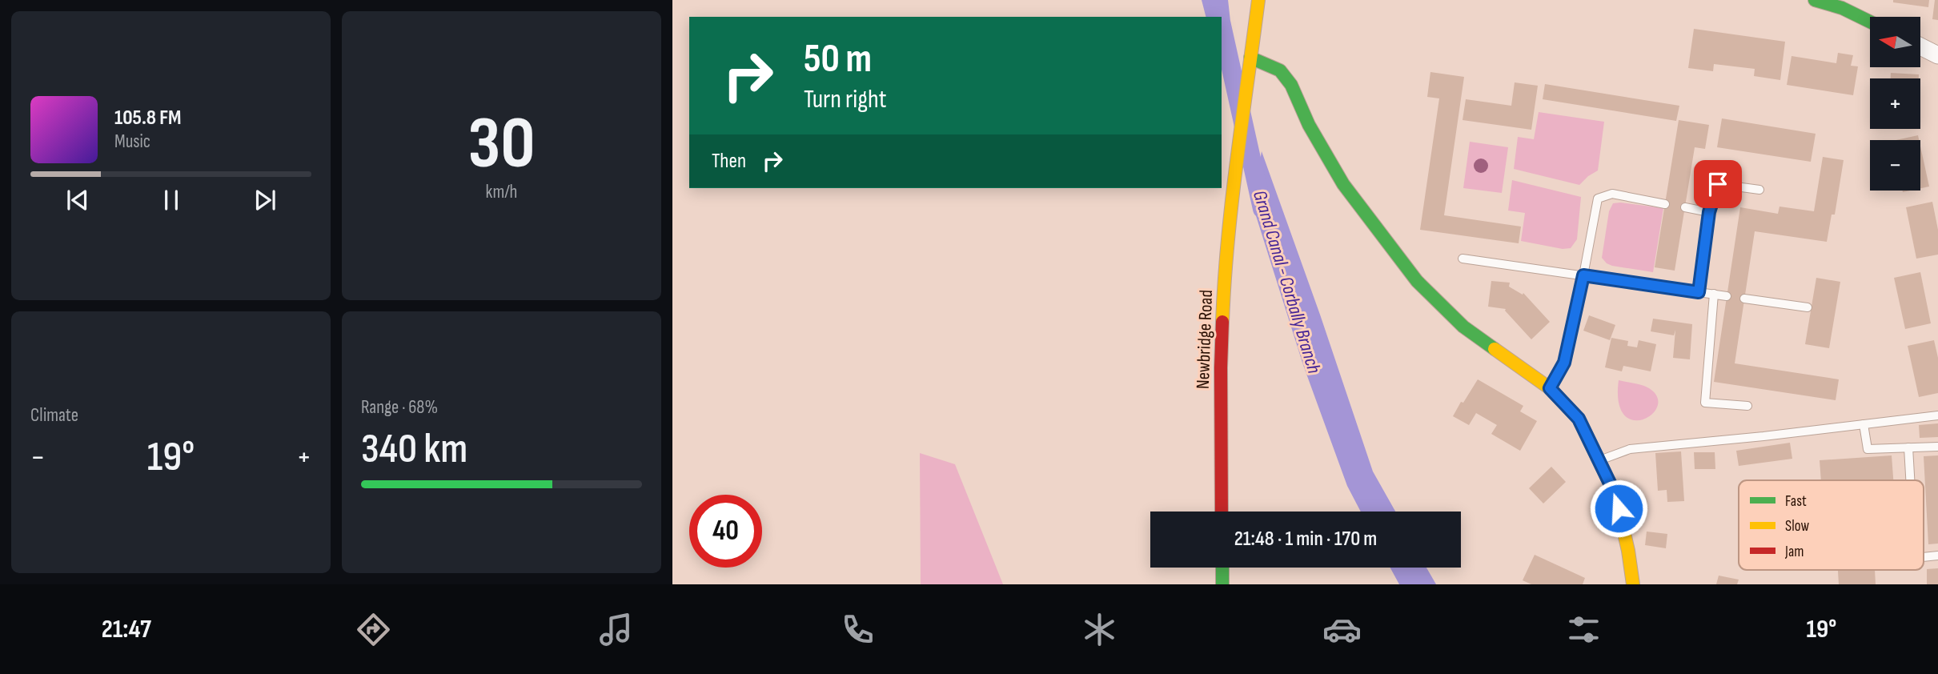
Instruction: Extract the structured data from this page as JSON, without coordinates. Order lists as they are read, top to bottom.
{
  "streets": {
    "street": ["Newbridge Road"]
  },
  "water": ["Grand Canal - Corbally Branch"],
  "legend": ["Fast", "Slow", "Jam"],
  "north": "left",
  "page": {
    "tile": [
      ["30", "km/h"],
      "Climate",
      ["Range · 68%", "340 km"]
    ],
    "map_buttons": ["+", "−"],
    "turn": ["50 m", "Turn right"],
    "song": ["105.8 FM", "Music"],
    "then": "Then",
    "heat": ["−", "19°", "+"],
    "limit": "40",
    "trip": "21:48 · 1 min · 170 m",
    "tabs": ["21:47", "19°"]
  }
}
